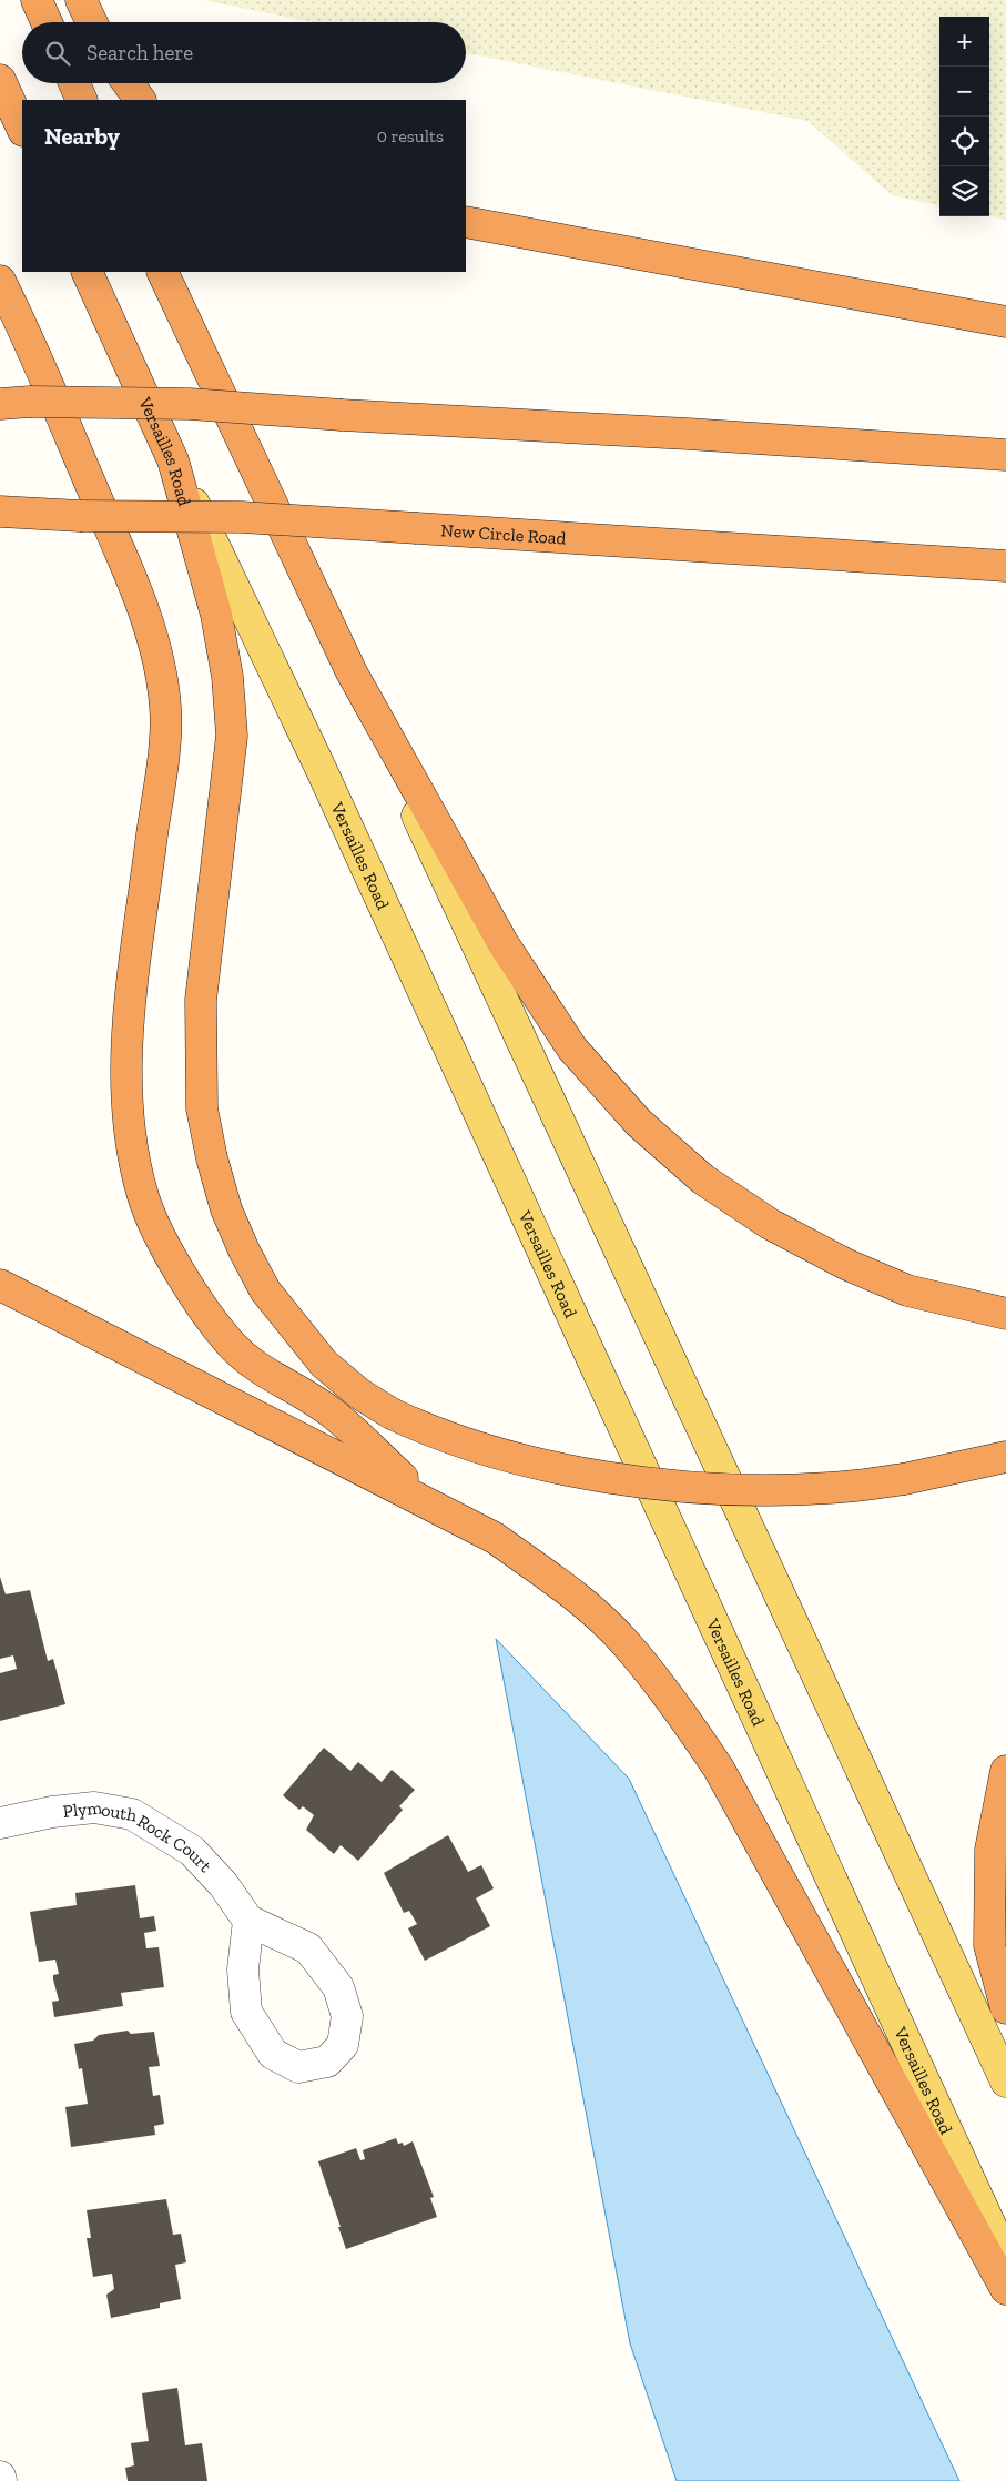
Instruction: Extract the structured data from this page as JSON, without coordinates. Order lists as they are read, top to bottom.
{
  "streets": {
    "highway": ["Versailles Road", "New Circle Road"],
    "street": ["Plymouth Rock Court"]
  },
  "page": {
    "map_buttons": ["+", "−"],
    "search": "Search here",
    "heading": ["Nearby", "0 results"]
  }
}
